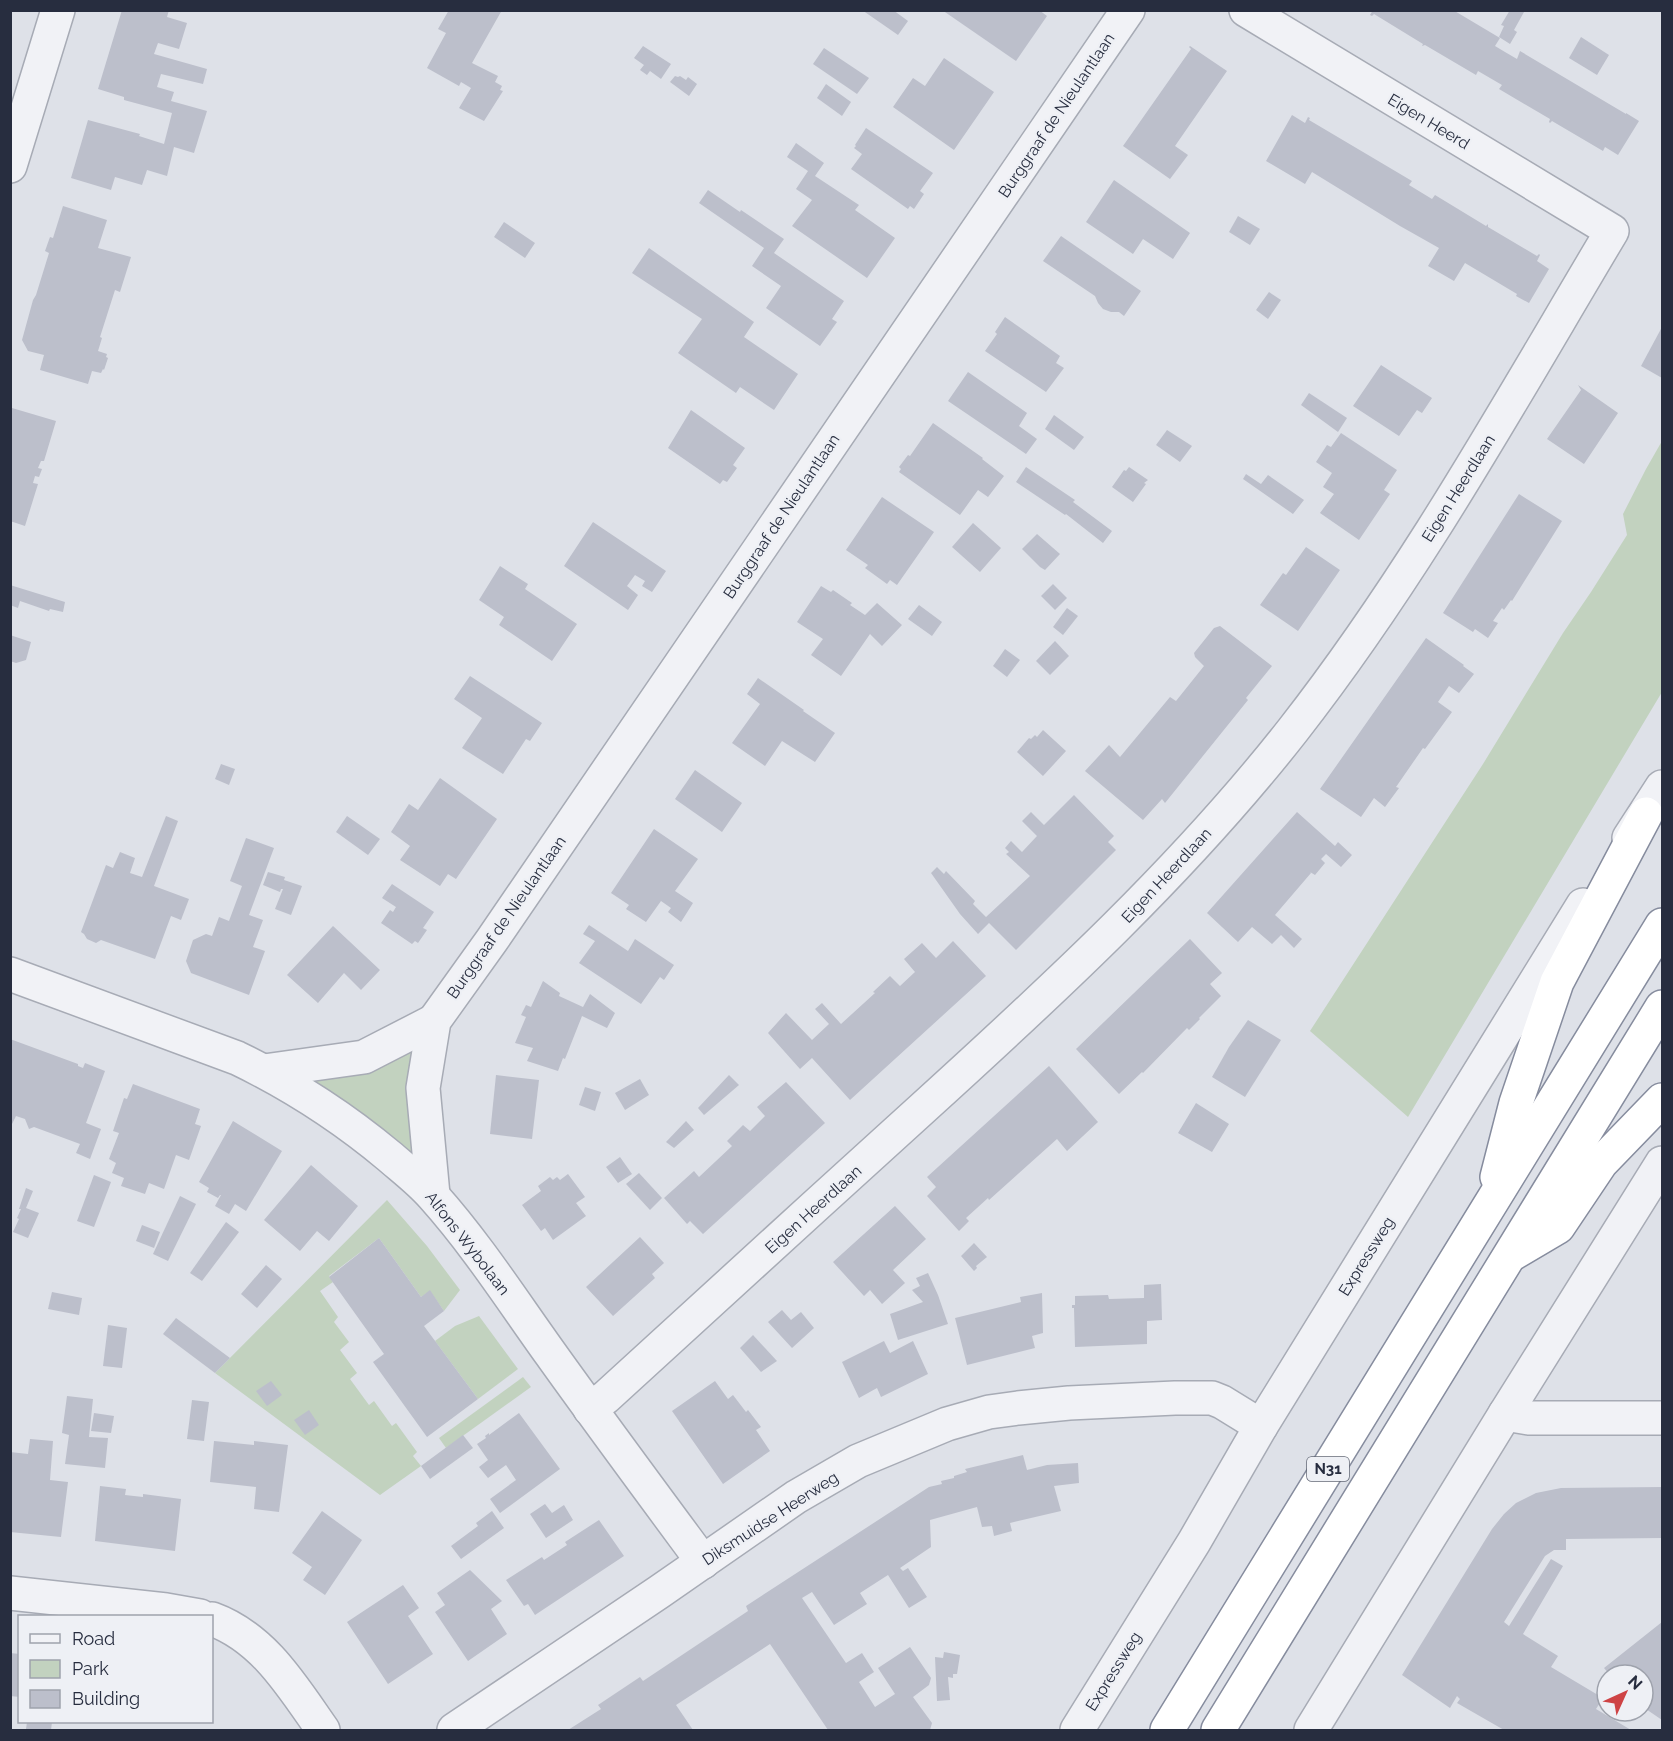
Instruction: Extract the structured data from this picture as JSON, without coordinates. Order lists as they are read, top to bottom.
{
  "streets": {
    "highway": ["N31"],
    "street": [
      "Burggraaf de Nieulantlaan",
      "Eigen Heerd",
      "Eigen Heerdlaan",
      "Alfons Wybolaan",
      "Expressweg",
      "Diksmuidse Heerweg"
    ]
  },
  "crossings": [
    ["Burggraaf de Nieulantlaan", "Alfons Wybolaan"],
    ["Eigen Heerd", "Eigen Heerdlaan"],
    ["Eigen Heerdlaan", "Alfons Wybolaan"],
    ["Alfons Wybolaan", "Diksmuidse Heerweg"],
    ["Expressweg", "Diksmuidse Heerweg"]
  ],
  "legend": ["Road", "Park", "Building"],
  "north": "top right"
}
